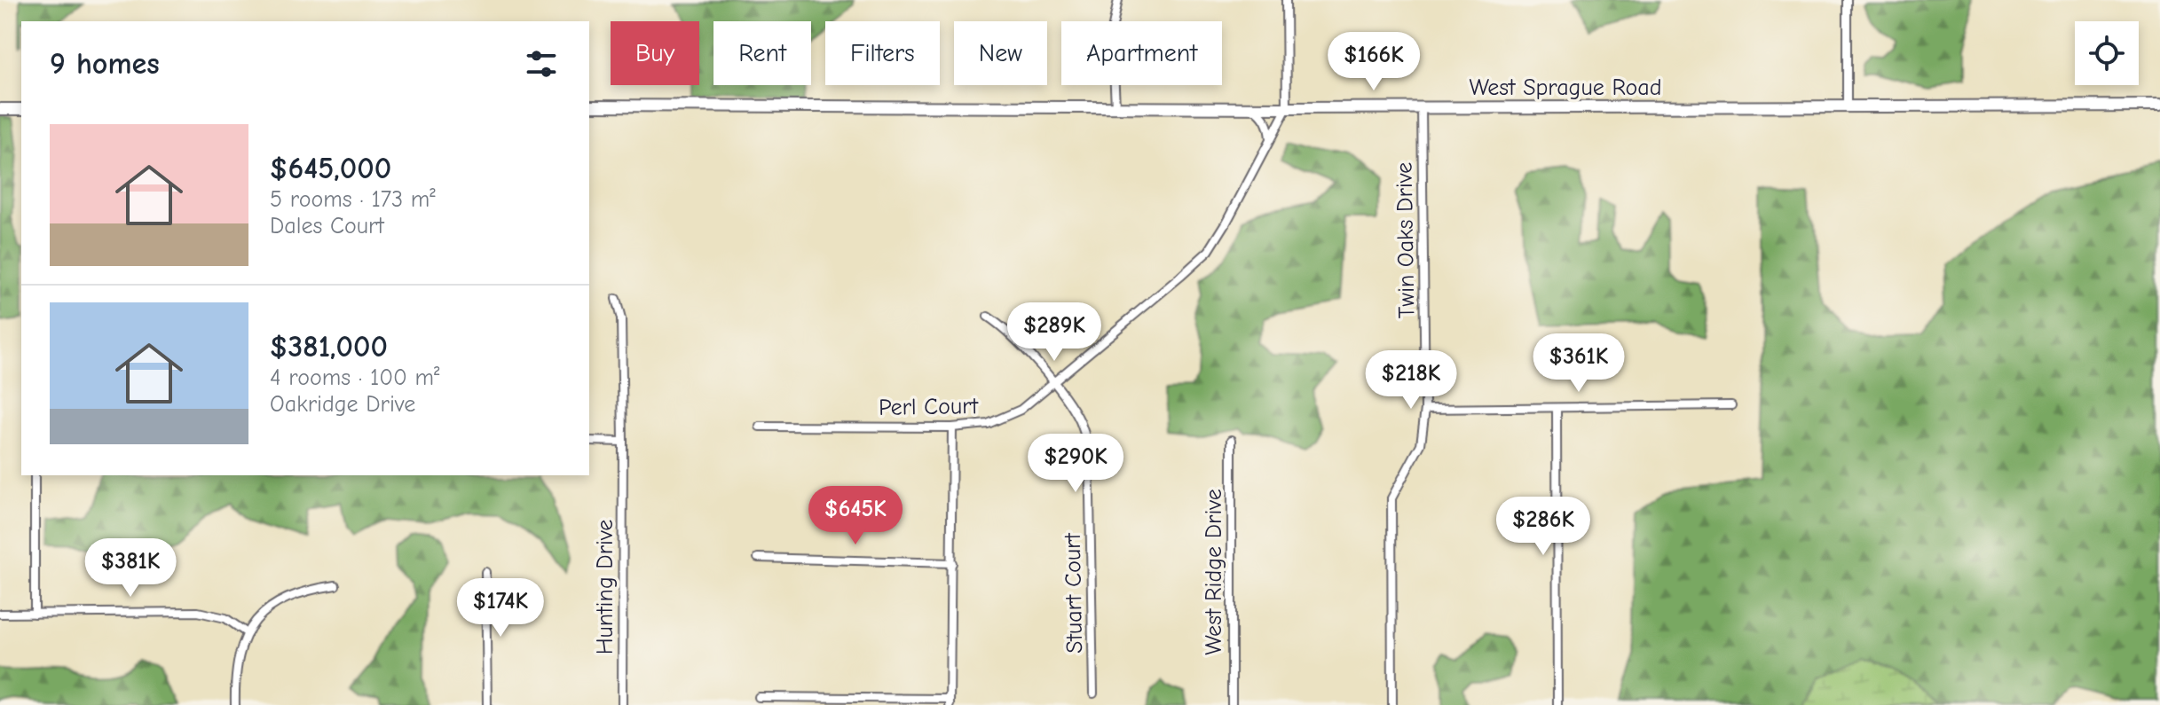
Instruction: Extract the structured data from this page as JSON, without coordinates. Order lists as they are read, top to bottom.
{
  "streets": {
    "street": [
      "West Sprague Road",
      "Twin Oaks Drive",
      "Perl Court",
      "West Ridge Drive",
      "Hunting Drive",
      "Stuart Court"
    ]
  },
  "crossings": [
    ["West Sprague Road", "Twin Oaks Drive"],
    ["West Sprague Road", "Perl Court"],
    ["Perl Court", "Stuart Court"]
  ],
  "page": {
    "chip": [
      "Buy",
      "Rent",
      "Filters",
      "New",
      "Apartment"
    ],
    "heading": "9 homes",
    "price": [
      "$166K",
      "$289K",
      "$361K",
      "$218K",
      "$290K",
      "$645K",
      "$286K",
      "$381K",
      "$174K"
    ],
    "list": [
      {
        "name": "$645,000",
        "note": "5 rooms · 173 m² · Dales Court"
      },
      {
        "name": "$381,000",
        "note": "4 rooms · 100 m² · Oakridge Drive"
      }
    ]
  }
}
